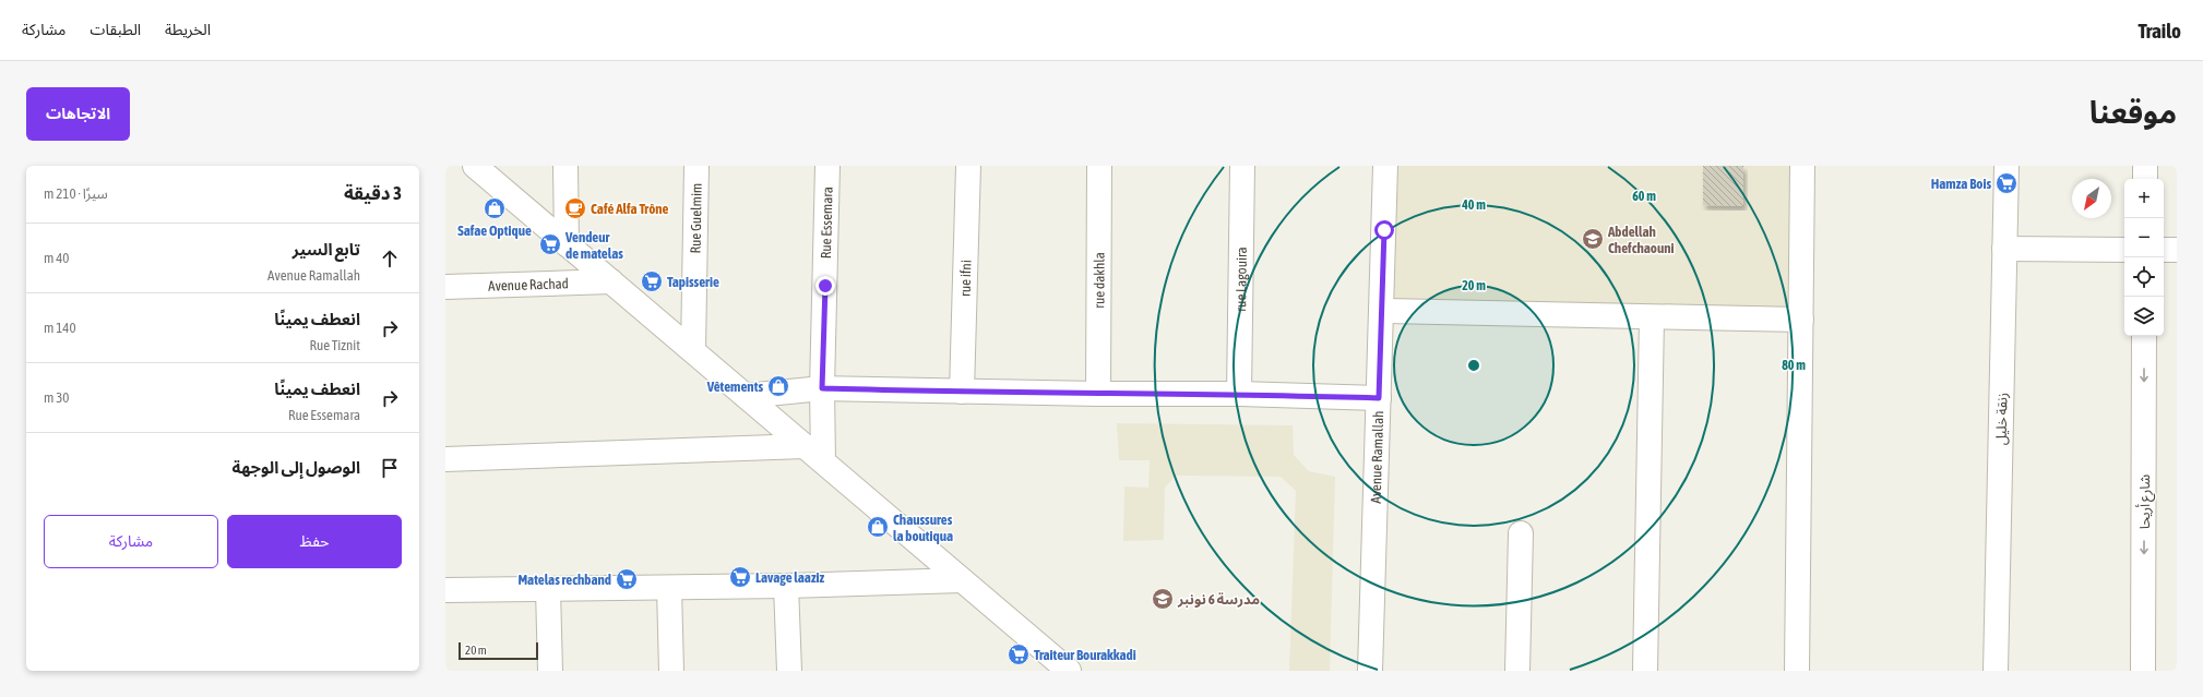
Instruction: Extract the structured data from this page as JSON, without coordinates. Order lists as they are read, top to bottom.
{
  "streets": {
    "street": [
      "Rue Guelmim",
      "Rue Essemara",
      "rue ifni",
      "rue dakhla",
      "rue Lagouira",
      "Avenue Rachad",
      "زنقة خليل",
      "Avenue Ramallah",
      "شارع أريحا"
    ]
  },
  "one_way": ["شارع أريحا"],
  "places": {
    "supermarket": [
      "Hamza Bois",
      "Vendeur de matelas",
      "Tapisserie",
      "Lavage laaziz",
      "Matelas rechband",
      "Traiteur Bourakkadi"
    ],
    "shop": ["Safae Optique", "Vêtements", "Chaussures la boutiqua"],
    "cafe": ["Café Alfa Trône"],
    "school or university": ["Abdellah Chefchaouni", "مدرسة 6 نونبر"]
  },
  "scale_bar": "20 m",
  "north": "bottom left",
  "page": {
    "header": "Trailo",
    "nav": ["الخريطة", "الطبقات", "مشاركة"],
    "title": "موقعنا",
    "buttons": [
      "الاتجاهات",
      ["حفظ", "مشاركة"]
    ],
    "heading": ["3 دقيقة", "سيرًا · 210 m"],
    "map_buttons": ["+", "−"],
    "list": [
      ["تابع السير", "Avenue Ramallah", "40 m"],
      ["انعطف يمينًا", "Rue Tiznit", "140 m"],
      ["انعطف يمينًا", "Rue Essemara", "30 m"],
      "الوصول إلى الوجهة"
    ],
    "scale": "20 m"
  },
  "rings": [
    "60 m",
    "40 m",
    "20 m",
    "80 m"
  ]
}
